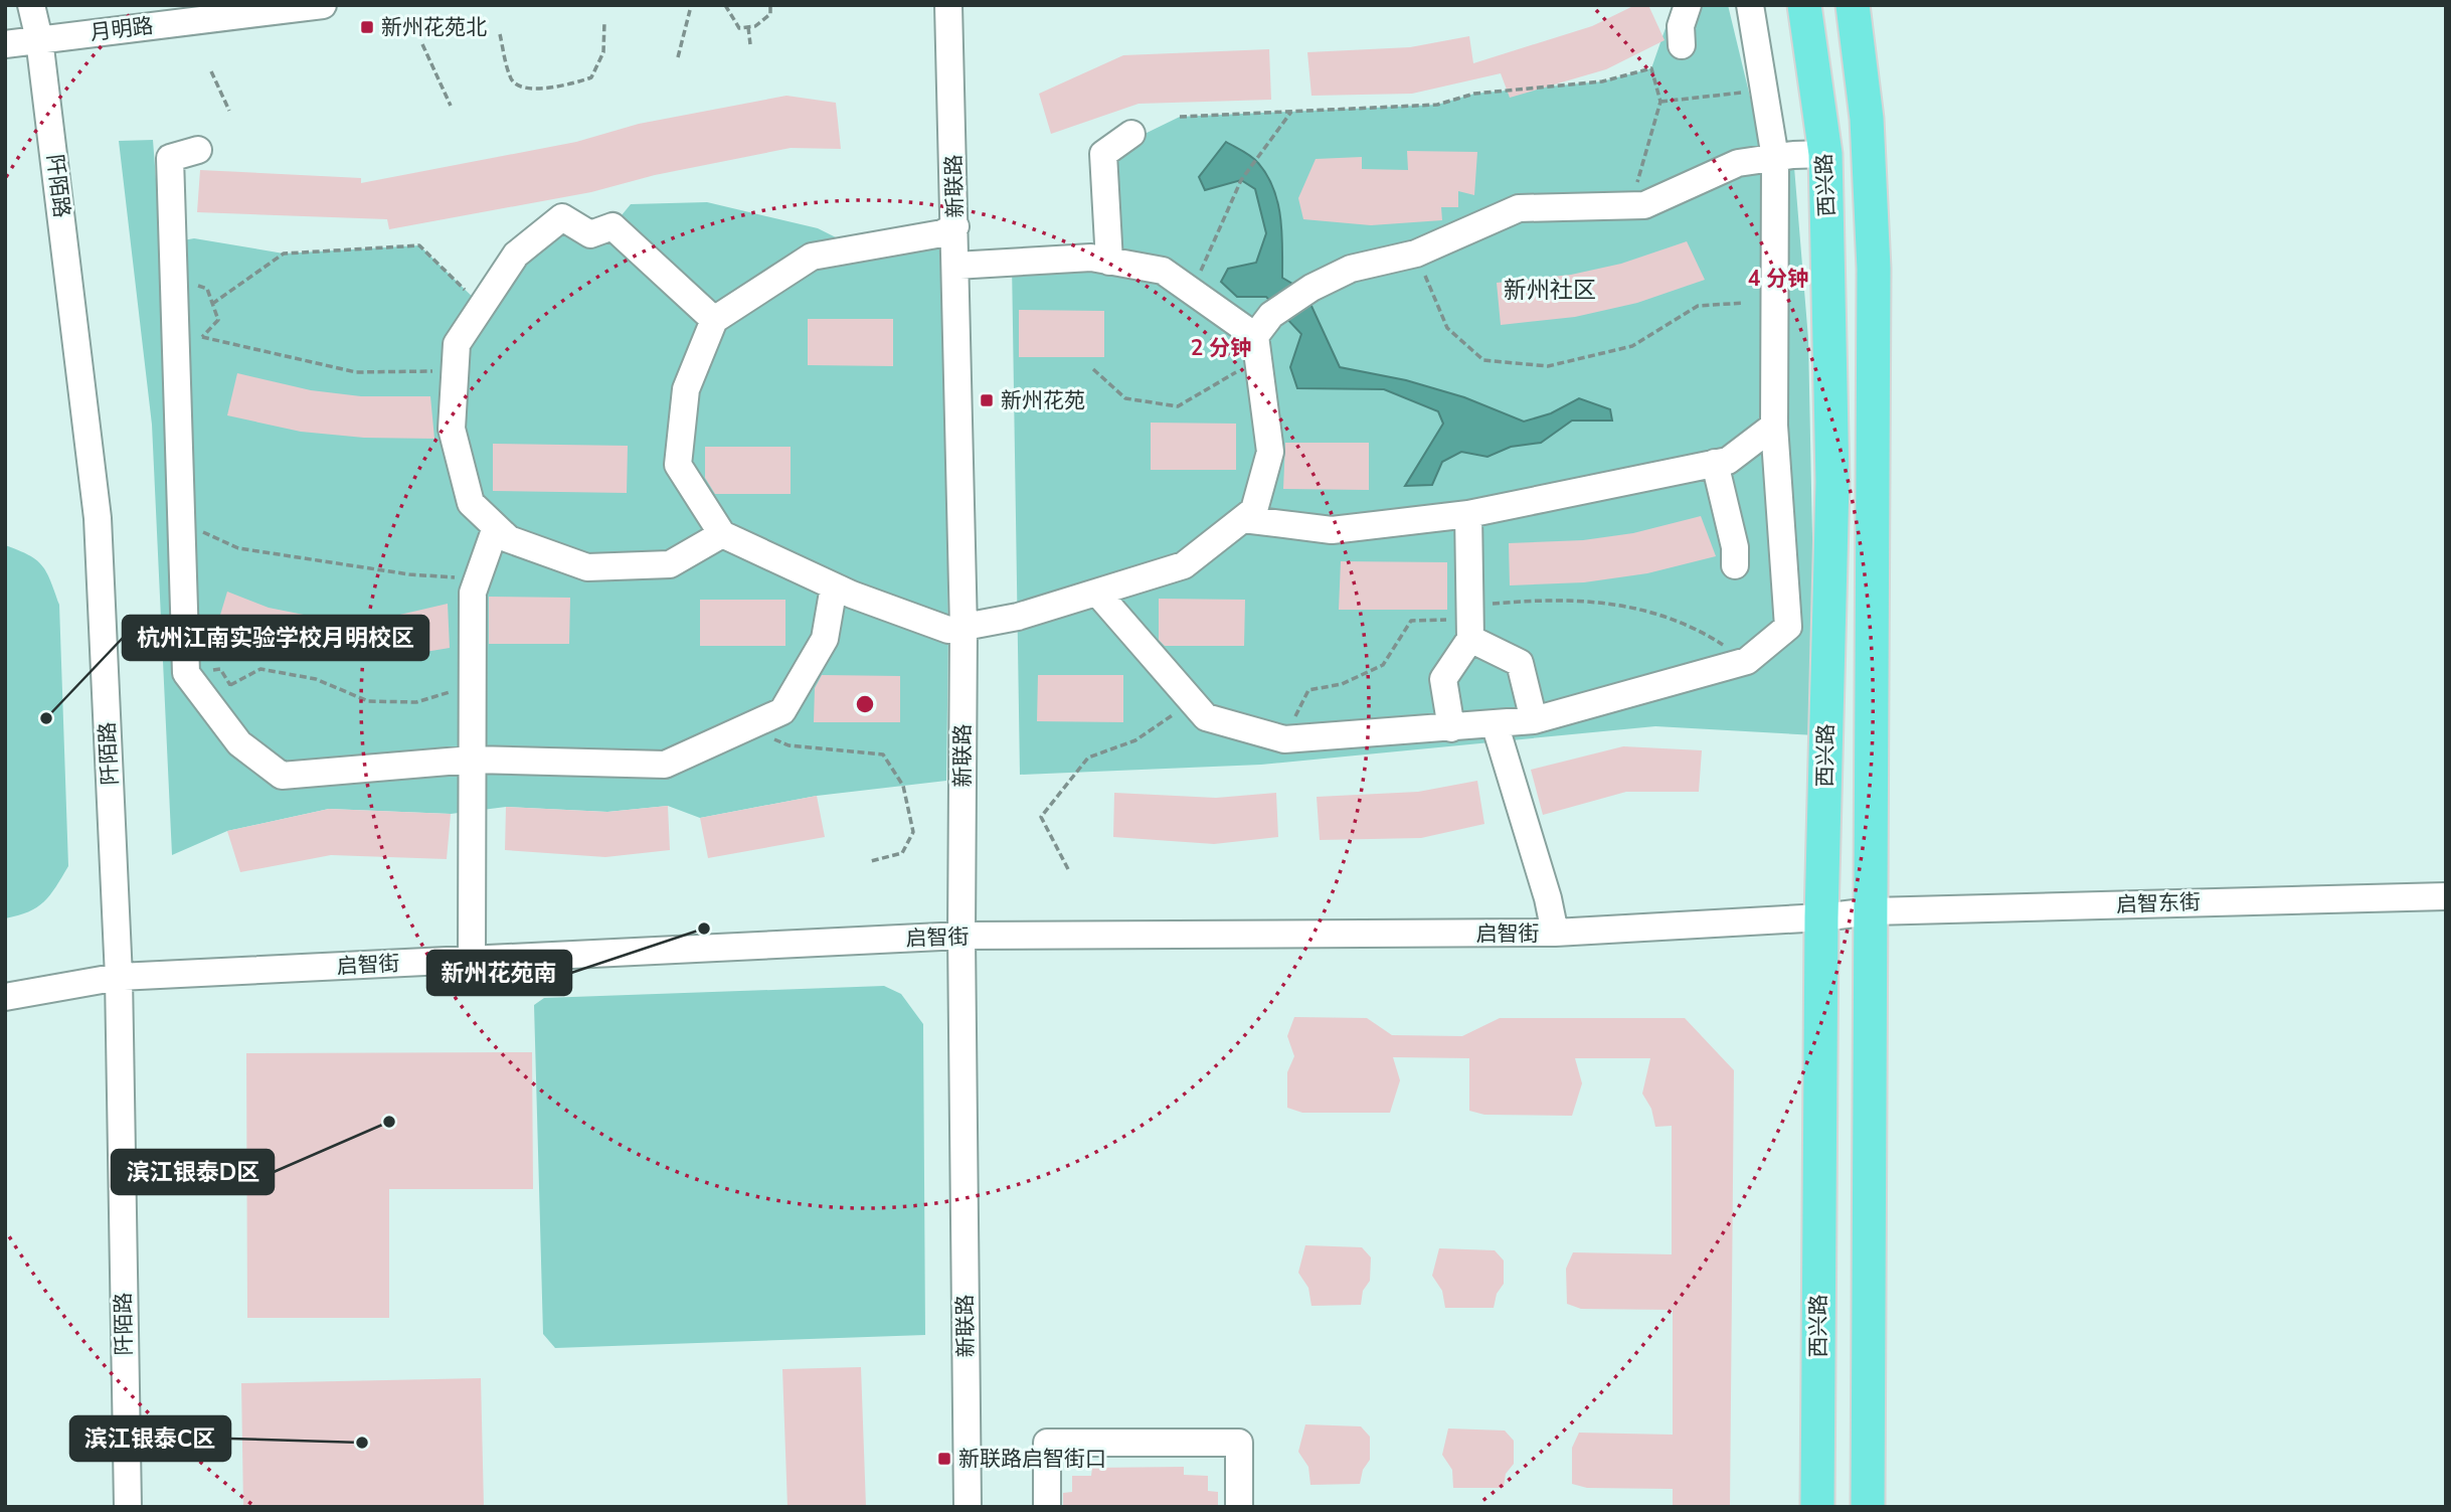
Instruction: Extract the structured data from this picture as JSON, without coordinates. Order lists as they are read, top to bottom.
{
  "streets": {
    "main road": ["西兴路"],
    "street": [
      "月明路",
      "阡陌路",
      "新联路",
      "启智东街",
      "启智街"
    ]
  },
  "crossings": [
    ["月明路", "阡陌路"],
    ["西兴路", "启智东街"],
    ["西兴路", "启智街"],
    ["阡陌路", "启智街"],
    ["新联路", "启智街"],
    ["启智东街", "启智街"]
  ],
  "districts": ["新州社区"],
  "places": {
    "transit": ["新州花苑北", "新州花苑", "新联路启智街口"],
    "other": [
      "杭州江南实验学校月明校区",
      "新州花苑南",
      "滨江银泰D区",
      "滨江银泰C区"
    ]
  },
  "rings": ["4 分钟", "2 分钟"]
}
